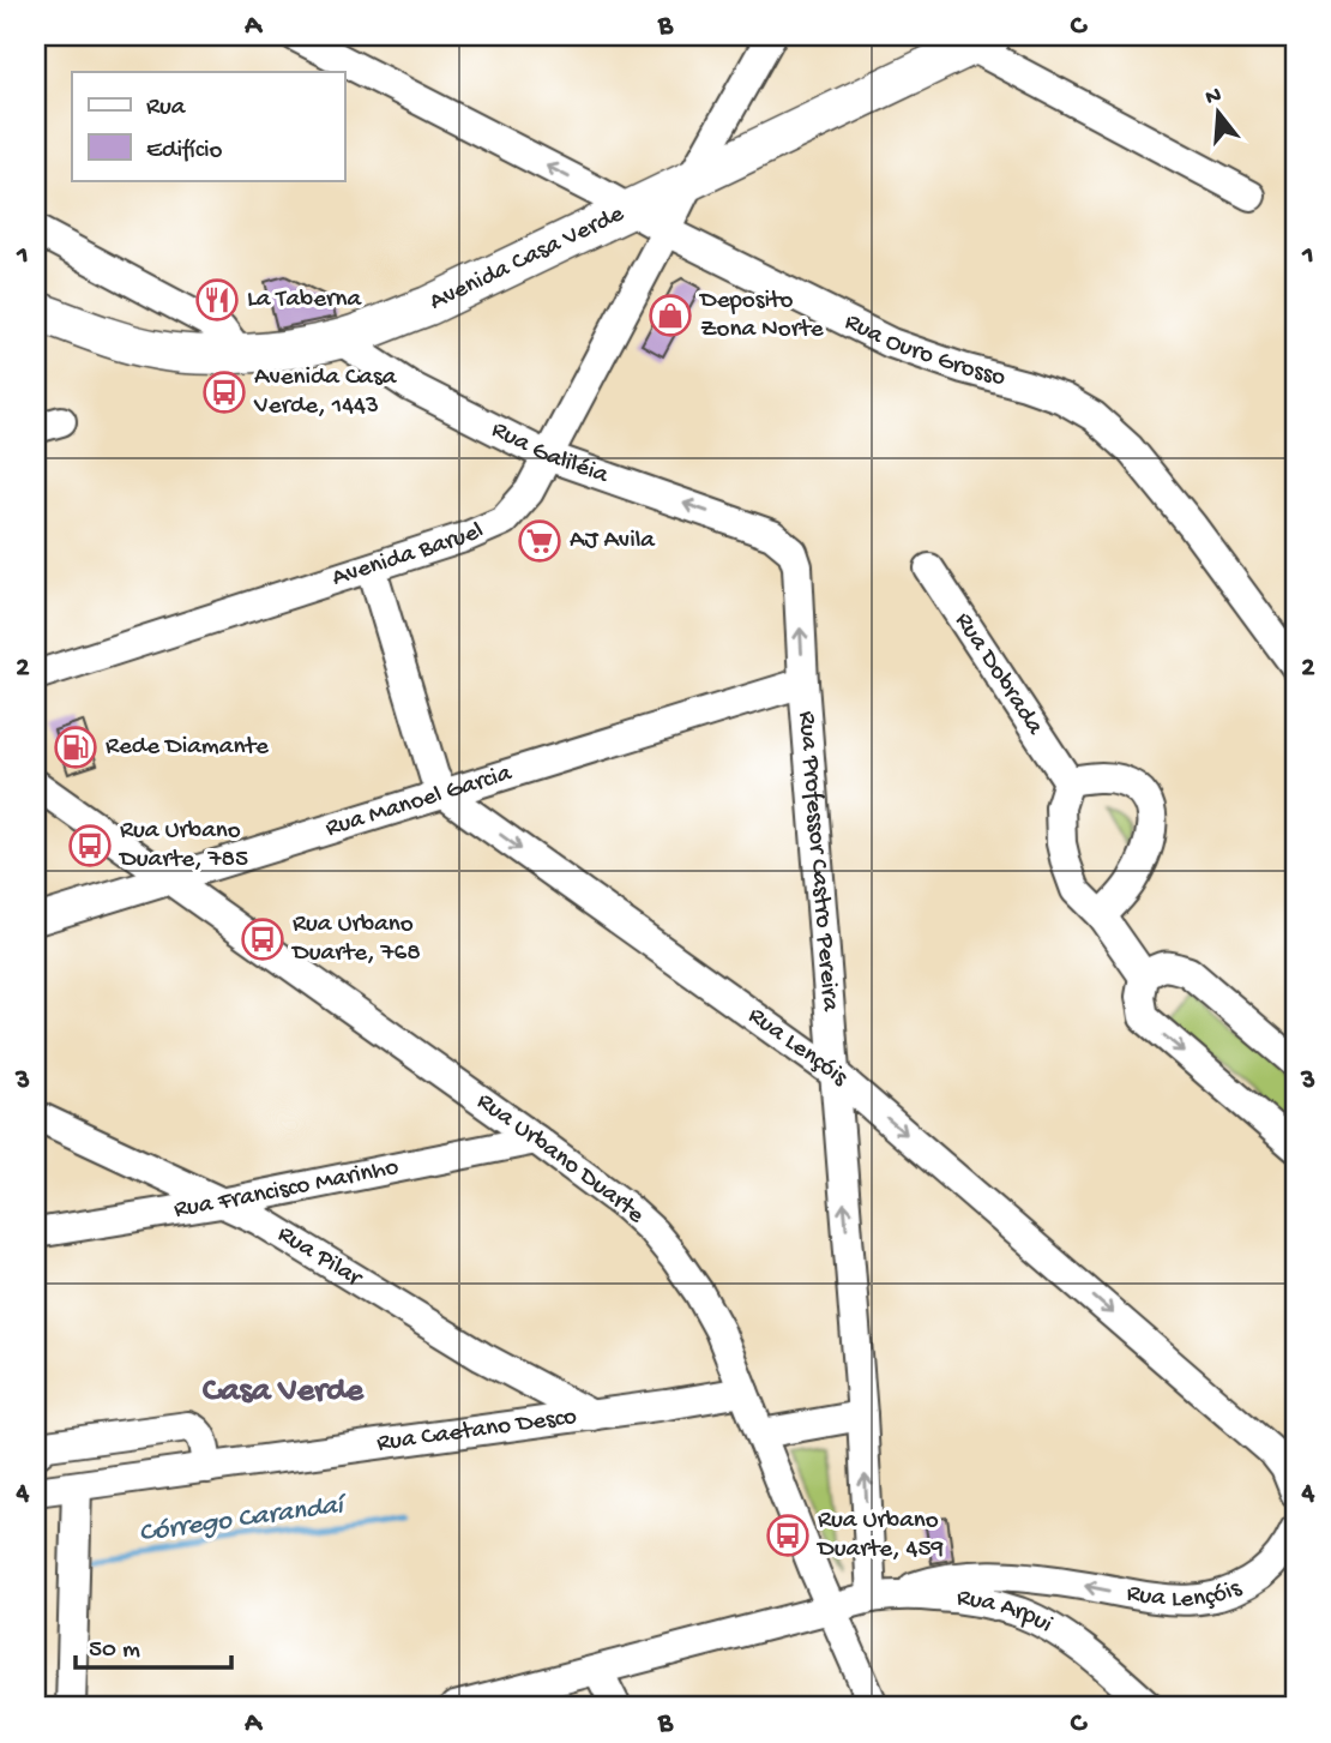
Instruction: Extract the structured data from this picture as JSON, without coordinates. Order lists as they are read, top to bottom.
{
  "streets": {
    "main road": ["Avenida Casa Verde"],
    "street": [
      "Rua Ouro Grosso",
      "Rua Galiléia",
      "Avenida Baruel",
      "Rua Dobrada",
      "Rua Manoel Garcia",
      "Rua Professor Castro Pereira",
      "Rua Lençóis",
      "Rua Urbano Duarte",
      "Rua Francisco Marinho",
      "Rua Pilar",
      "Rua Caetano Desco",
      "Rua Arpui"
    ]
  },
  "crossings": [
    ["Avenida Casa Verde", "Rua Ouro Grosso"],
    ["Avenida Casa Verde", "Rua Galiléia"],
    ["Avenida Casa Verde", "Avenida Baruel"],
    ["Rua Ouro Grosso", "Avenida Baruel"],
    ["Rua Galiléia", "Avenida Baruel"],
    ["Rua Galiléia", "Rua Professor Castro Pereira"],
    ["Rua Manoel Garcia", "Rua Professor Castro Pereira"],
    ["Rua Manoel Garcia", "Rua Lençóis"],
    ["Rua Manoel Garcia", "Rua Urbano Duarte"],
    ["Rua Professor Castro Pereira", "Rua Lençóis"],
    ["Rua Professor Castro Pereira", "Rua Arpui"],
    ["Rua Lençóis", "Rua Arpui"],
    ["Rua Urbano Duarte", "Rua Francisco Marinho"],
    ["Rua Urbano Duarte", "Rua Caetano Desco"],
    ["Rua Urbano Duarte", "Rua Arpui"],
    ["Rua Francisco Marinho", "Rua Pilar"],
    ["Rua Pilar", "Rua Caetano Desco"]
  ],
  "one_way": ["Rua Galiléia", "Rua Professor Castro Pereira"],
  "districts": ["Casa Verde"],
  "water": ["Córrego Carandaí"],
  "places": {
    "restaurant": ["La Taberna"],
    "shop": ["Deposito Zona Norte"],
    "bus stop": [
      "Avenida Casa Verde, 1443",
      "Rua Urbano Duarte, 785",
      "Rua Urbano Duarte, 768",
      "Rua Urbano Duarte, 459"
    ],
    "supermarket": ["AJ Avila"],
    "fuel station": ["Rede Diamante"]
  },
  "legend": ["Rua", "Edifício"],
  "scale_bar": "50 m",
  "north": "top",
  "grid": {
    "columns": ["A", "B", "C"],
    "rows": [
      "1",
      "2",
      "3",
      "4"
    ]
  }
}
